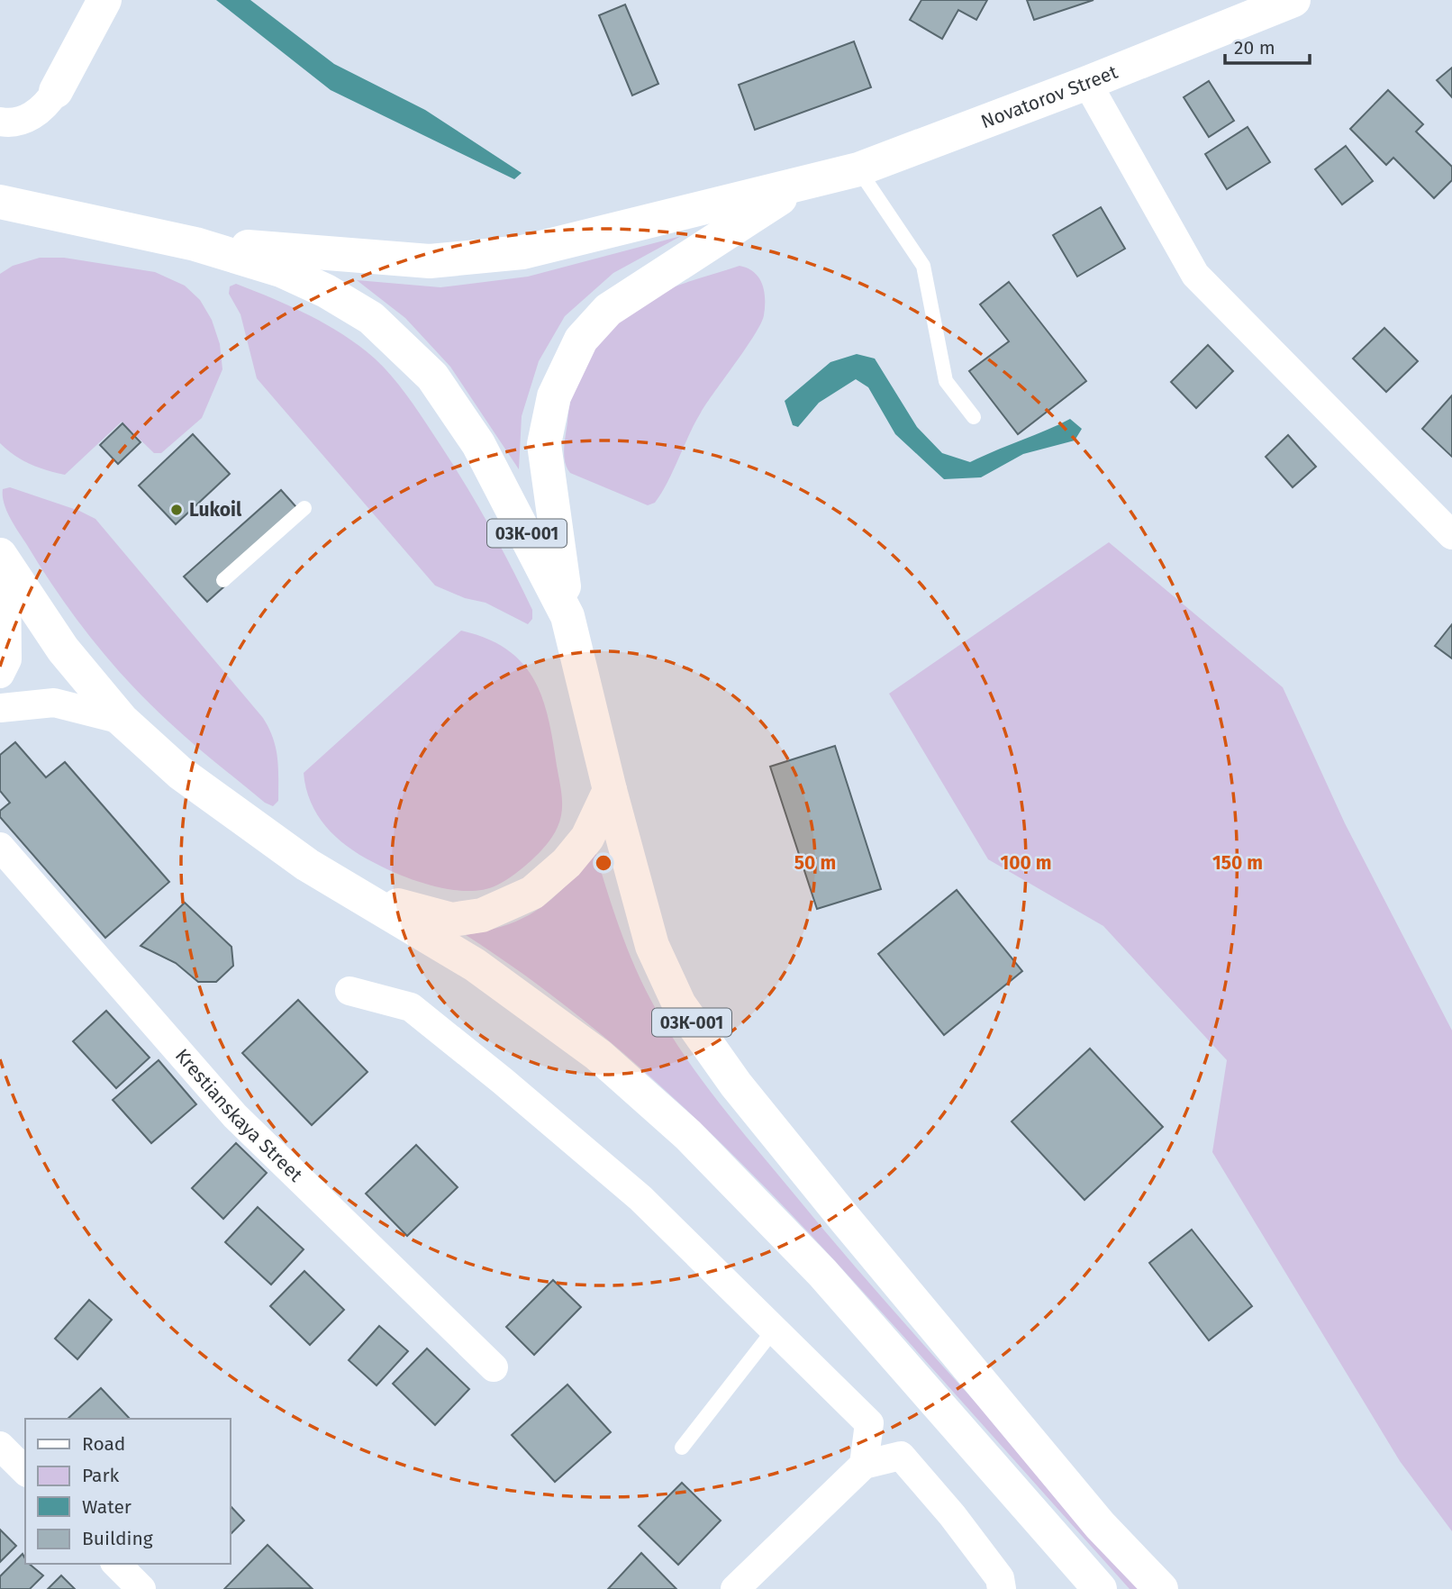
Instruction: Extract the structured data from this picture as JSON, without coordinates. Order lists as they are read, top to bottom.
{
  "streets": {
    "main road": ["Novatorov Street", "03К-001"],
    "street": ["Krestianskaya Street"]
  },
  "crossings": [
    ["Novatorov Street", "03К-001"]
  ],
  "places": ["Lukoil"],
  "legend": [
    "Road",
    "Park",
    "Water",
    "Building"
  ],
  "scale_bar": "20 m",
  "rings": ["50 m", "100 m", "150 m"]
}
